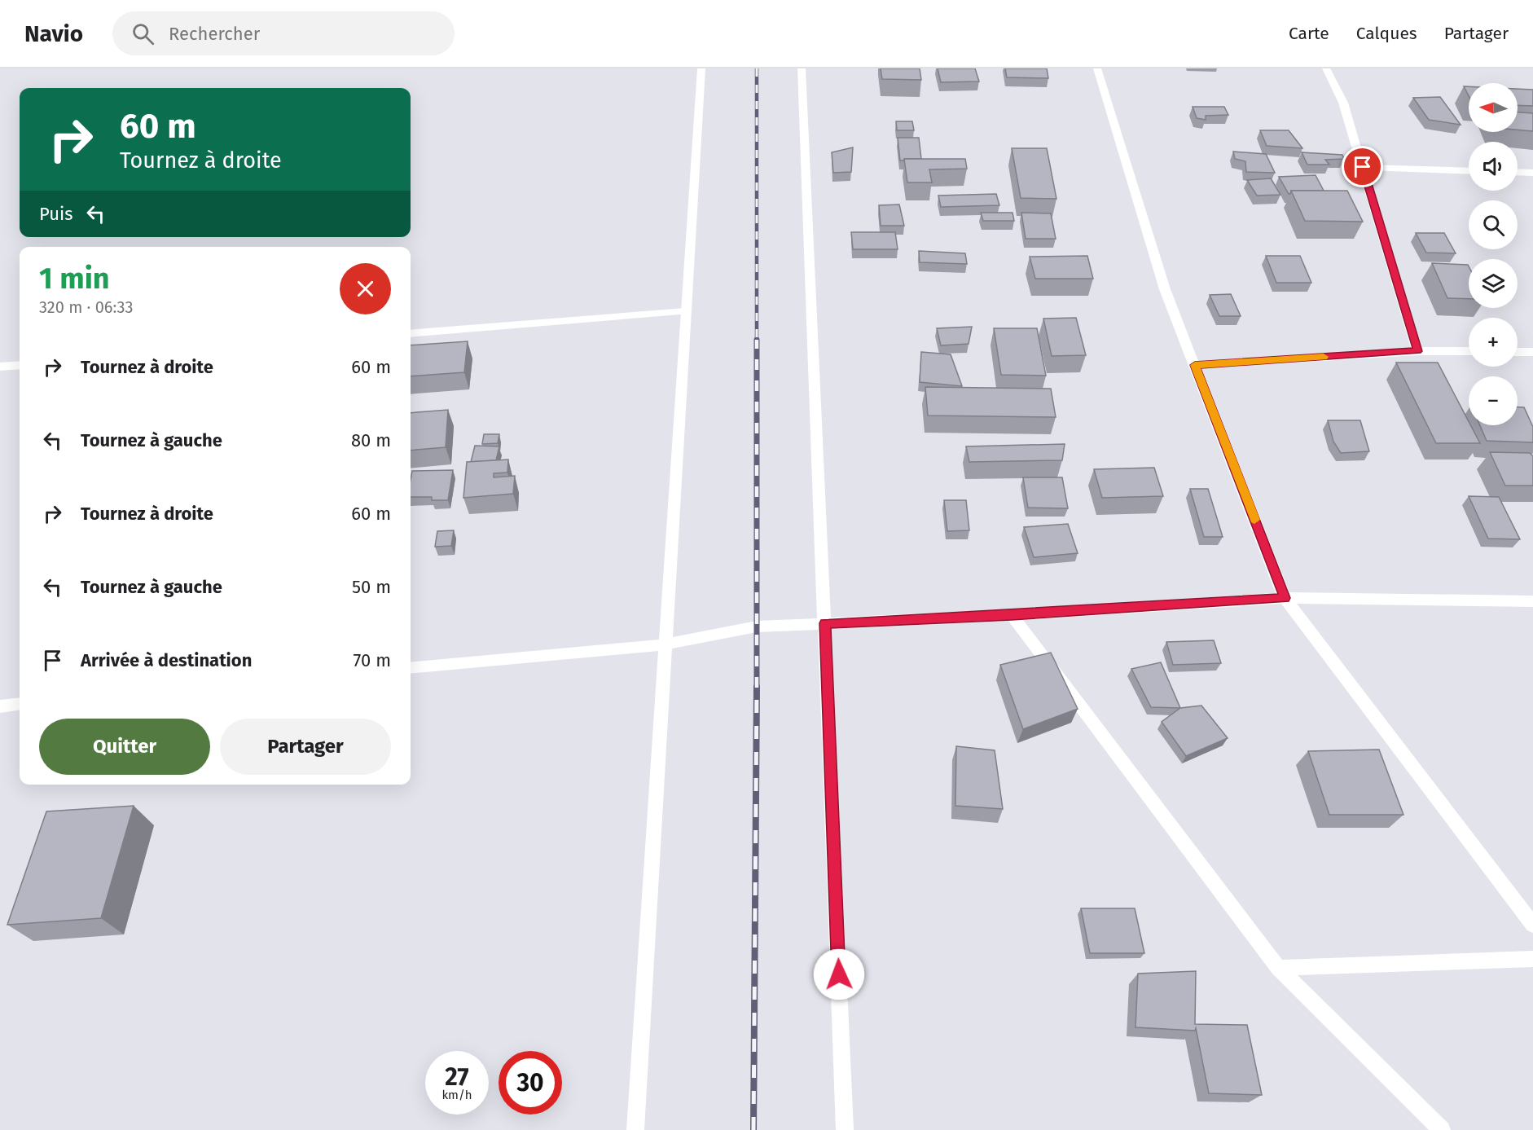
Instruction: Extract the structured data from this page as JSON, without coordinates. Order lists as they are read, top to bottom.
{
  "north": "left",
  "page": {
    "header": "Navio",
    "search": "Rechercher",
    "nav": ["Carte", "Calques", "Partager"],
    "map_buttons": ["+", "−"],
    "turn": ["60 m", "Tournez à droite"],
    "then": "Puis",
    "heading": ["1 min", "320 m · 06:33"],
    "list": [
      {
        "name": "Tournez à droite",
        "value": "60 m"
      },
      {
        "name": "Tournez à gauche",
        "value": "80 m"
      },
      {
        "name": "Tournez à droite",
        "value": "60 m"
      },
      {
        "name": "Tournez à gauche",
        "value": "50 m"
      },
      {
        "name": "Arrivée à destination",
        "value": "70 m"
      }
    ],
    "buttons": ["Quitter", "Partager"],
    "speed": "27 km/h",
    "limit": "30"
  }
}
